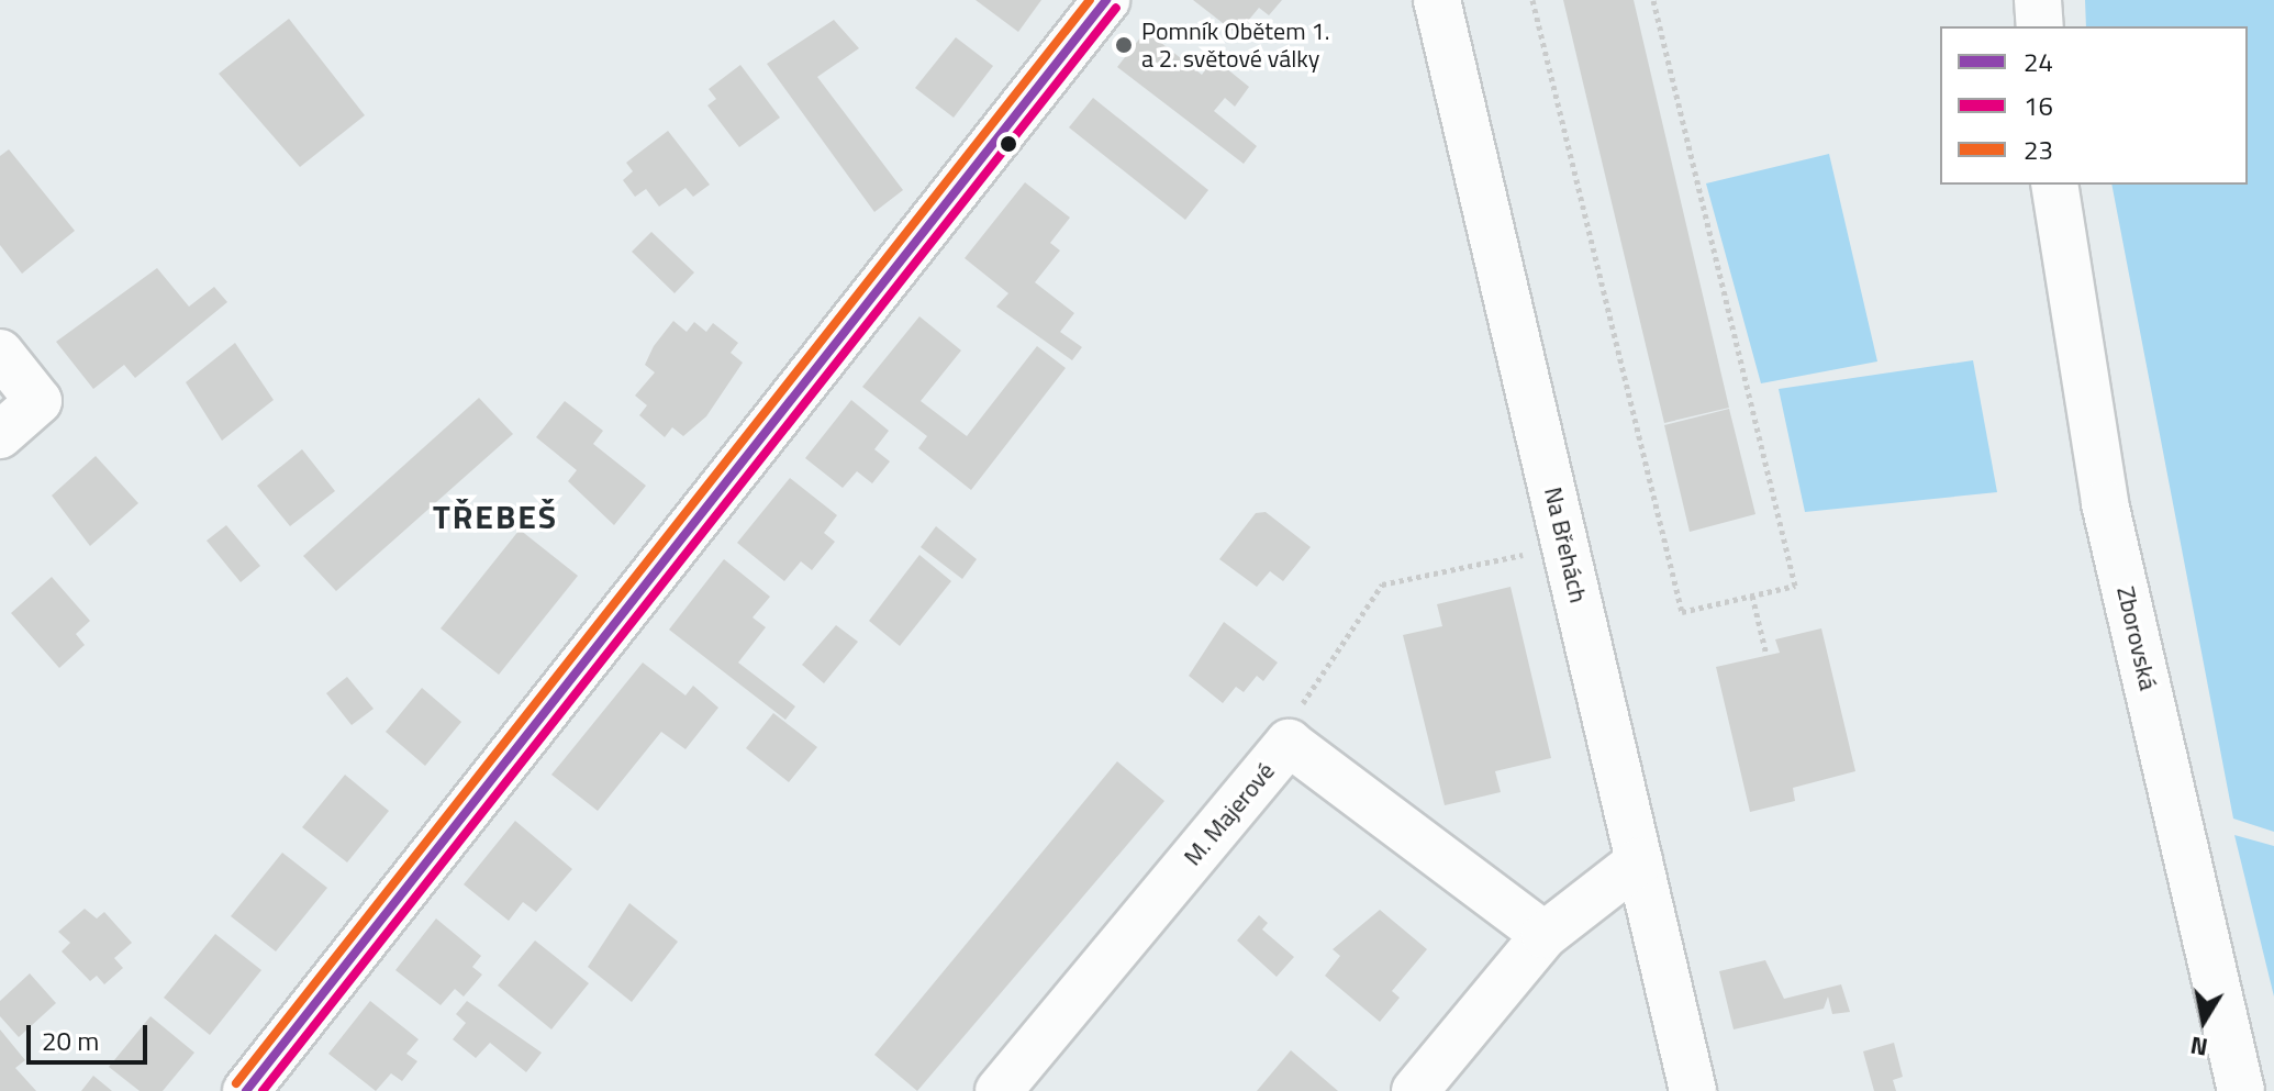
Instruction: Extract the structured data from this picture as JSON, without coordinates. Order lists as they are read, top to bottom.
{
  "streets": {
    "street": ["Na Břehách", "Zborovská", "M. Majerové"]
  },
  "districts": ["TŘEBEŠ"],
  "places": ["Pomník Obětem 1. a 2. světové války"],
  "lines": ["transit line 24", "transit line 23", "transit line 16"],
  "legend": ["24", "16", "23"],
  "scale_bar": "20 m",
  "north": "bottom"
}
